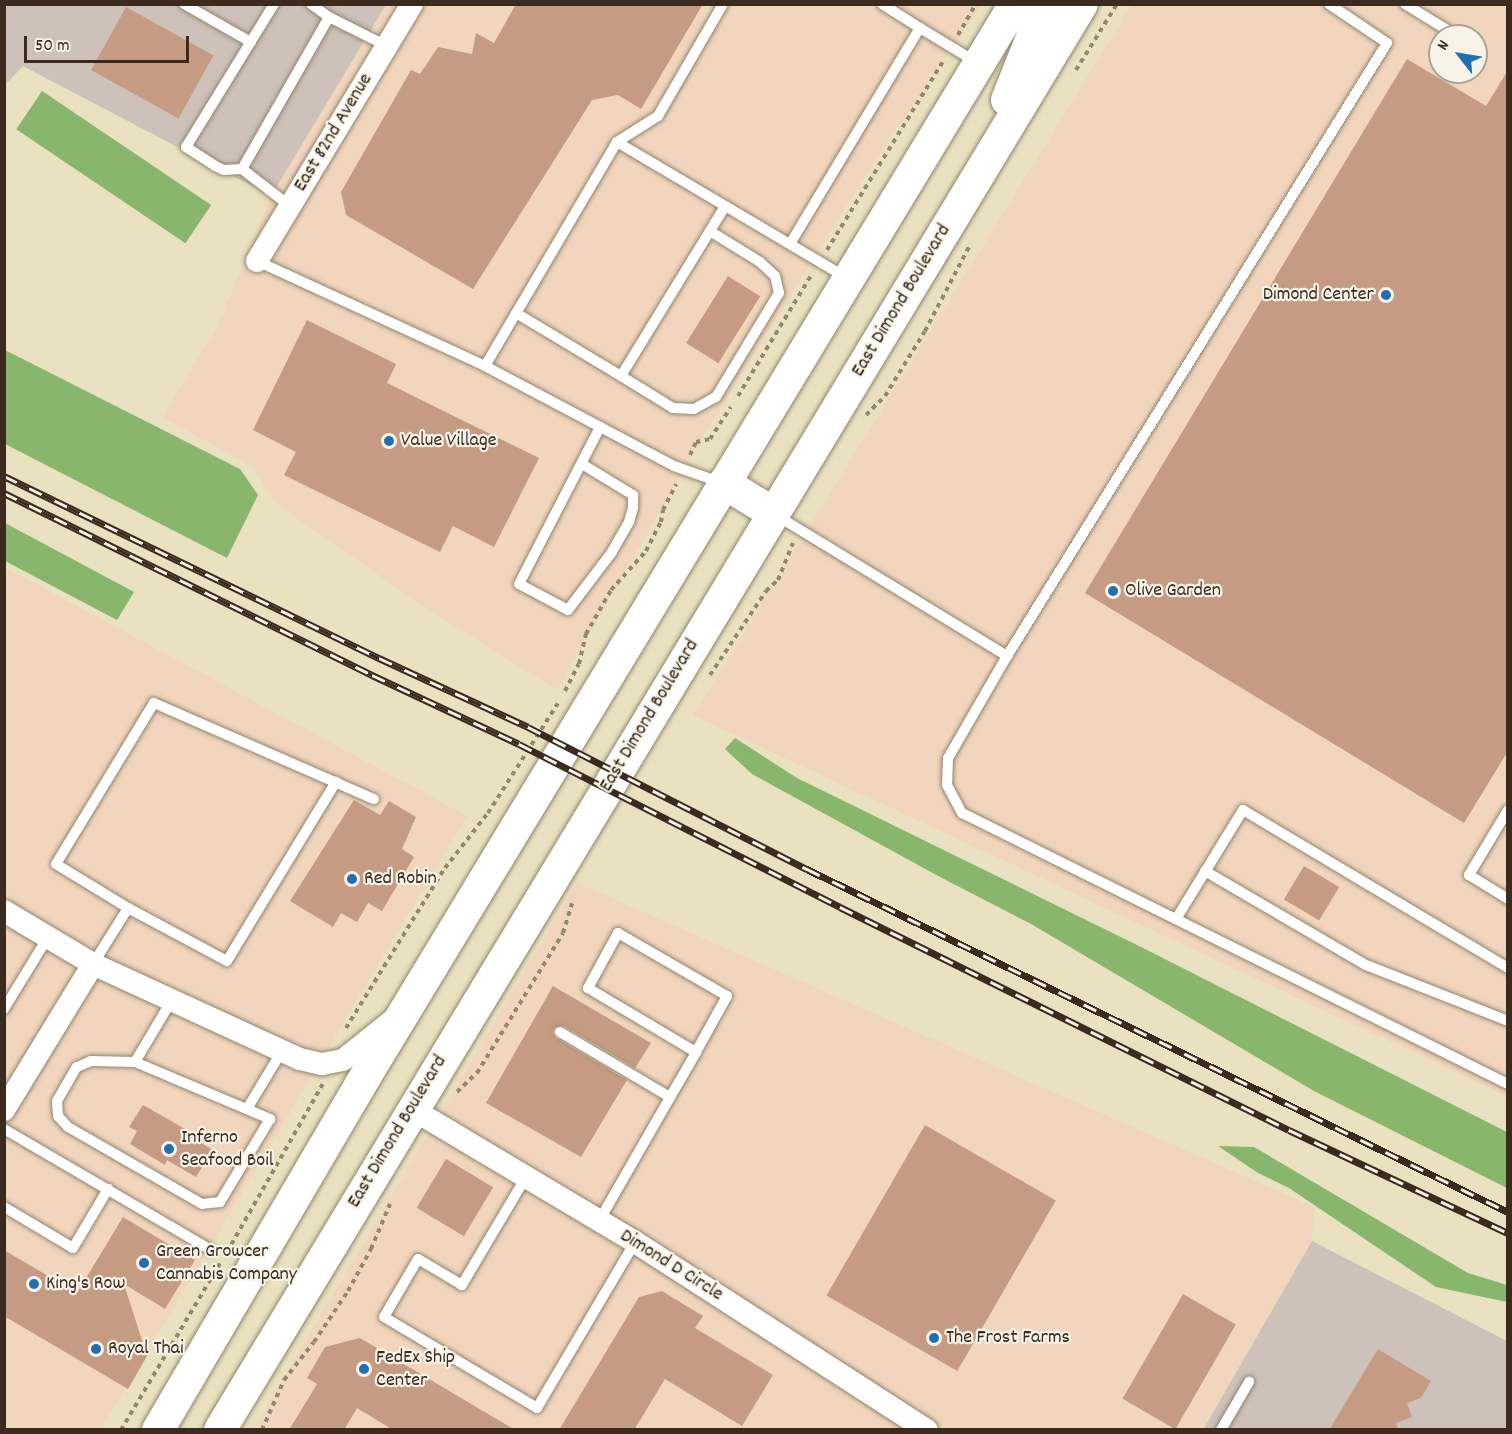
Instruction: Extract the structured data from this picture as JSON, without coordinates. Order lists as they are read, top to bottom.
{
  "streets": {
    "main road": ["East Dimond Boulevard"],
    "street": ["East 82nd Avenue", "Dimond D Circle"]
  },
  "crossings": [
    ["East Dimond Boulevard", "Dimond D Circle"]
  ],
  "places": [
    "Dimond Center",
    "Value Village",
    "Olive Garden",
    "Red Robin",
    "Inferno Seafood Boil",
    "Green Growcer Cannabis Company",
    "King's Row",
    "The Frost Farms",
    "Royal Thai",
    "FedEx Ship Center"
  ],
  "scale_bar": "50 m",
  "north": "top left"
}
